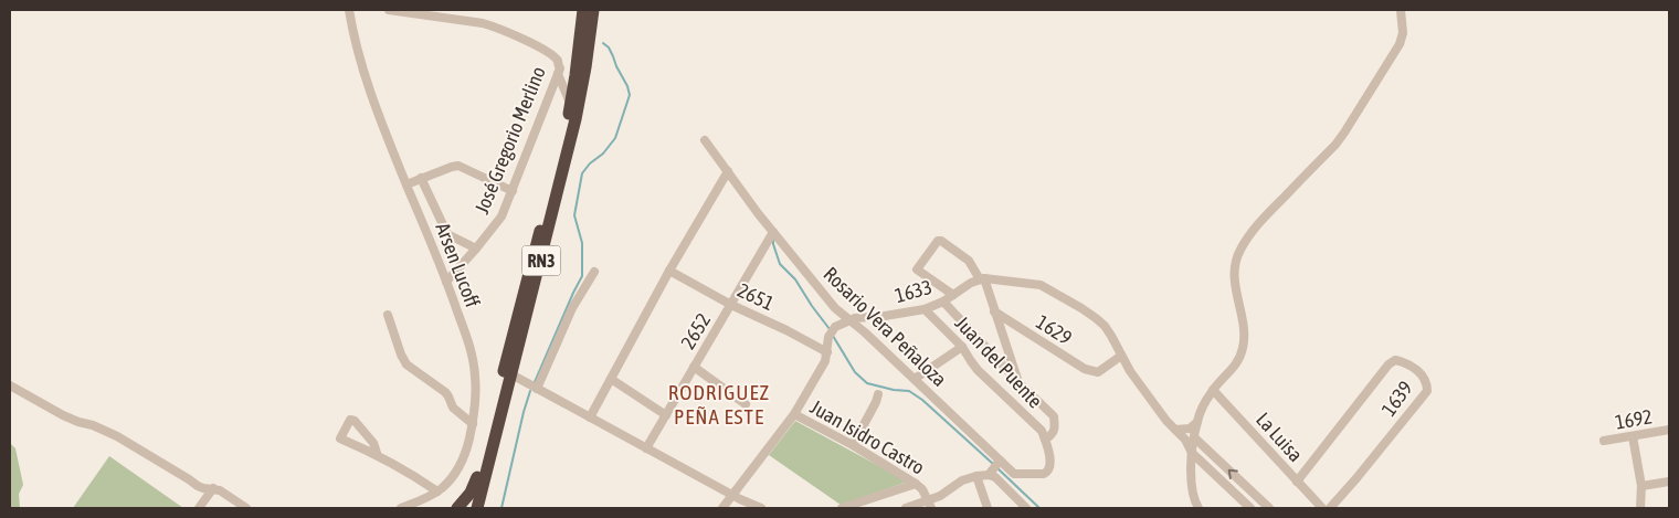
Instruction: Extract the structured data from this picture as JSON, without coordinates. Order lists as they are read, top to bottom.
{
  "streets": {
    "highway": ["RN3"],
    "street": [
      "José Gregorio Merlino",
      "Arsen Lucoff",
      "1633",
      "2651",
      "Rosario Vera Peñaloza",
      "1629",
      "2652",
      "Juan del Puente",
      "1639",
      "1692",
      "Juan Isidro Castro",
      "La Luisa"
    ]
  },
  "crossings": [
    ["José Gregorio Merlino", "Arsen Lucoff"],
    ["1633", "Rosario Vera Peñaloza"],
    ["1633", "Juan del Puente"],
    ["2651", "2652"],
    ["Rosario Vera Peñaloza", "2652"],
    ["Rosario Vera Peñaloza", "Juan del Puente"],
    ["1639", "La Luisa"]
  ],
  "districts": ["RODRIGUEZ PEÑA ESTE"]
}
